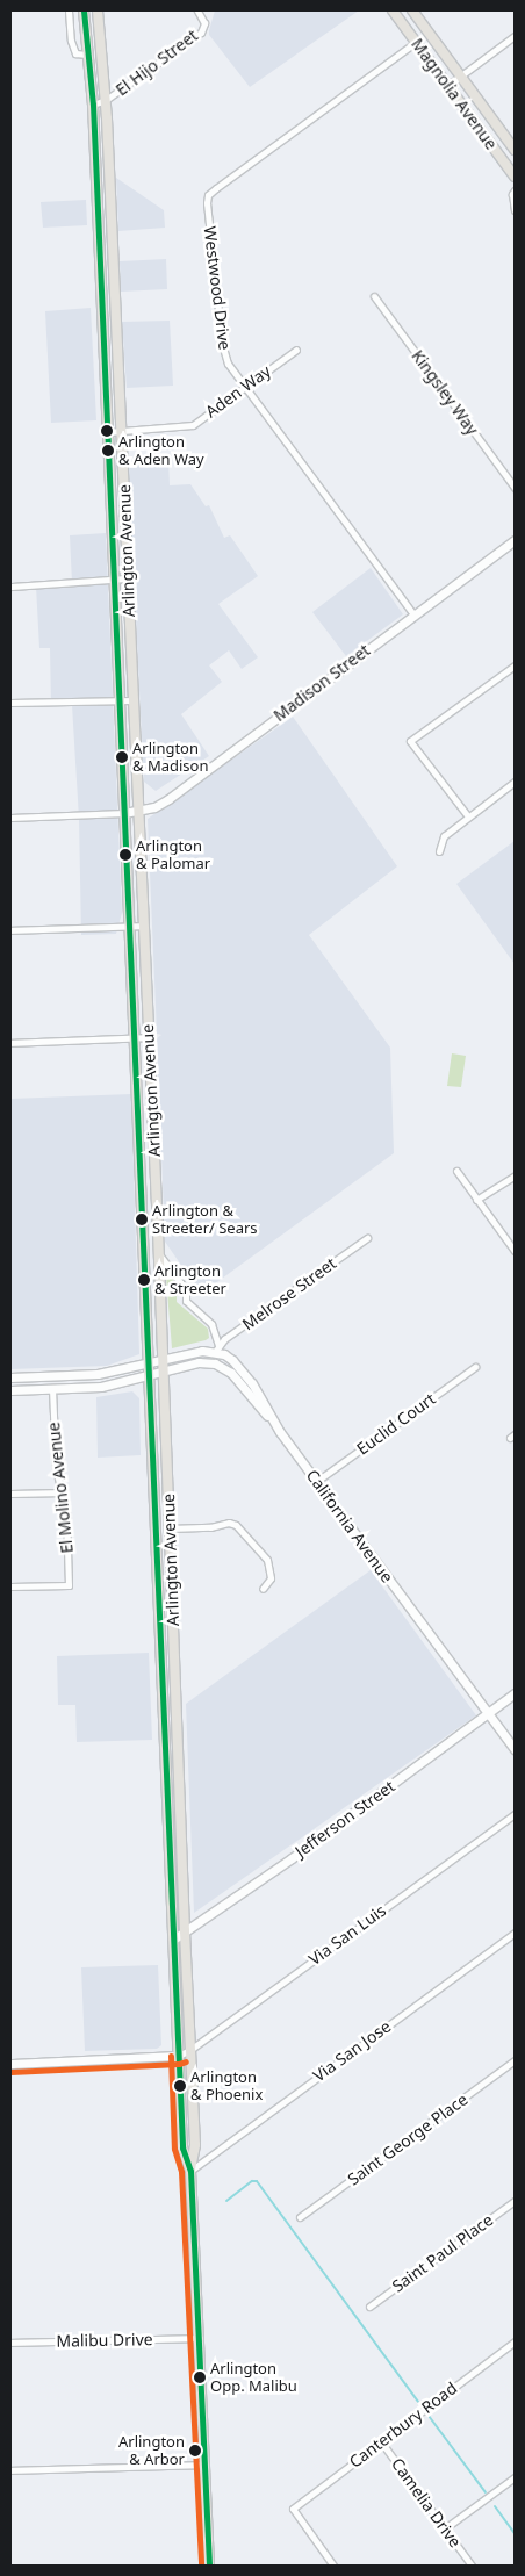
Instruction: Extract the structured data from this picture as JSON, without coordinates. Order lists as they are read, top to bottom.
{
  "streets": {
    "main road": [
      "Magnolia Avenue",
      "Arlington Avenue",
      "Madison Street",
      "California Avenue",
      "Jefferson Street"
    ],
    "street": [
      "El Hijo Street",
      "Westwood Drive",
      "Aden Way",
      "Kingsley Way",
      "Melrose Street",
      "Euclid Court",
      "El Molino Avenue",
      "Via San Luis",
      "Via San Jose",
      "Saint George Place",
      "Saint Paul Place",
      "Malibu Drive",
      "Canterbury Road",
      "Camelia Drive"
    ]
  },
  "crossings": [
    ["El Hijo Street", "Arlington Avenue"],
    ["Magnolia Avenue", "Westwood Drive"],
    ["Westwood Drive", "Aden Way"],
    ["Westwood Drive", "Madison Street"],
    ["Aden Way", "Arlington Avenue"],
    ["Arlington Avenue", "Madison Street"],
    ["Arlington Avenue", "Jefferson Street"],
    ["Arlington Avenue", "Via San Luis"],
    ["Arlington Avenue", "Via San Jose"],
    ["Arlington Avenue", "Malibu Drive"],
    ["Melrose Street", "California Avenue"],
    ["Euclid Court", "California Avenue"],
    ["California Avenue", "Jefferson Street"],
    ["Canterbury Road", "Camelia Drive"]
  ],
  "places": [
    "Arlington & Aden Way",
    "Arlington & Madison",
    "Arlington & Palomar",
    "Arlington & Streeter/ Sears",
    "Arlington & Streeter",
    "Arlington & Phoenix",
    "Arlington Opp. Malibu",
    "Arlington & Arbor"
  ]
}
